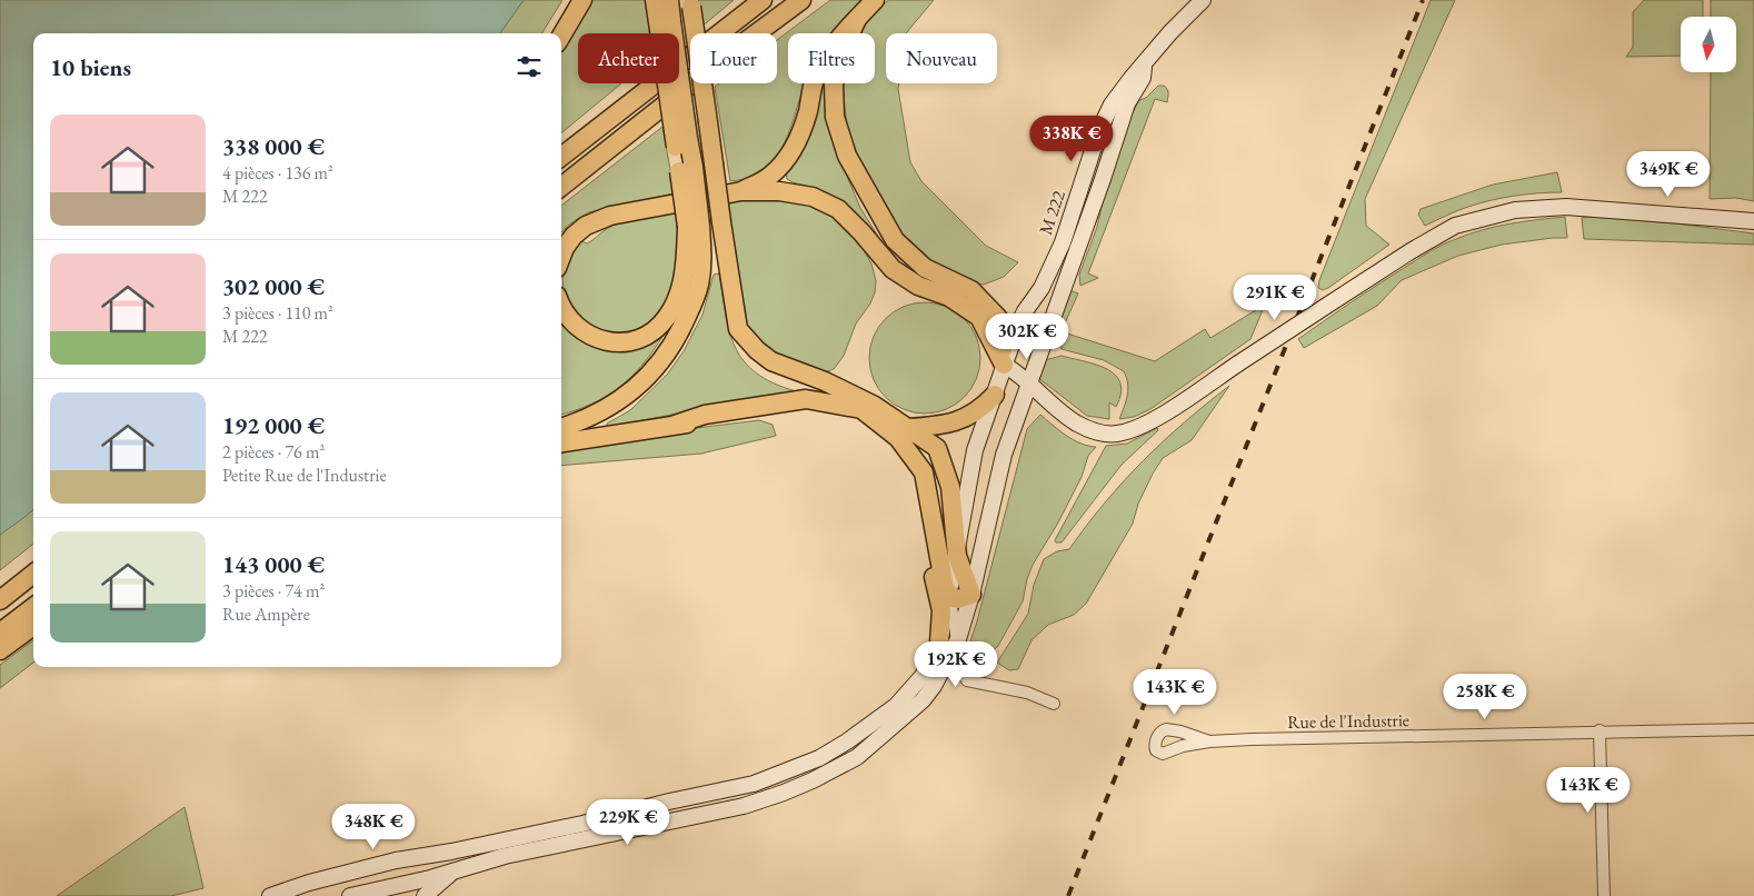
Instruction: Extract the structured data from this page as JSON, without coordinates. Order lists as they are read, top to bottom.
{
  "streets": {
    "main road": ["M 222"],
    "street": ["Rue de l'Industrie"]
  },
  "north": "bottom",
  "page": {
    "chip": [
      "Acheter",
      "Louer",
      "Filtres",
      "Nouveau"
    ],
    "heading": "10 biens",
    "list": [
      {
        "name": "338 000 €",
        "note": "4 pièces · 136 m² · M 222"
      },
      {
        "name": "302 000 €",
        "note": "3 pièces · 110 m² · M 222"
      },
      {
        "name": "192 000 €",
        "note": "2 pièces · 76 m² · Petite Rue de l'Industrie"
      },
      {
        "name": "143 000 €",
        "note": "3 pièces · 74 m² · Rue Ampère"
      }
    ],
    "price": [
      "338K €",
      "349K €",
      "291K €",
      "302K €",
      "192K €",
      "143K €",
      "258K €",
      "143K €",
      "229K €",
      "348K €"
    ]
  }
}
